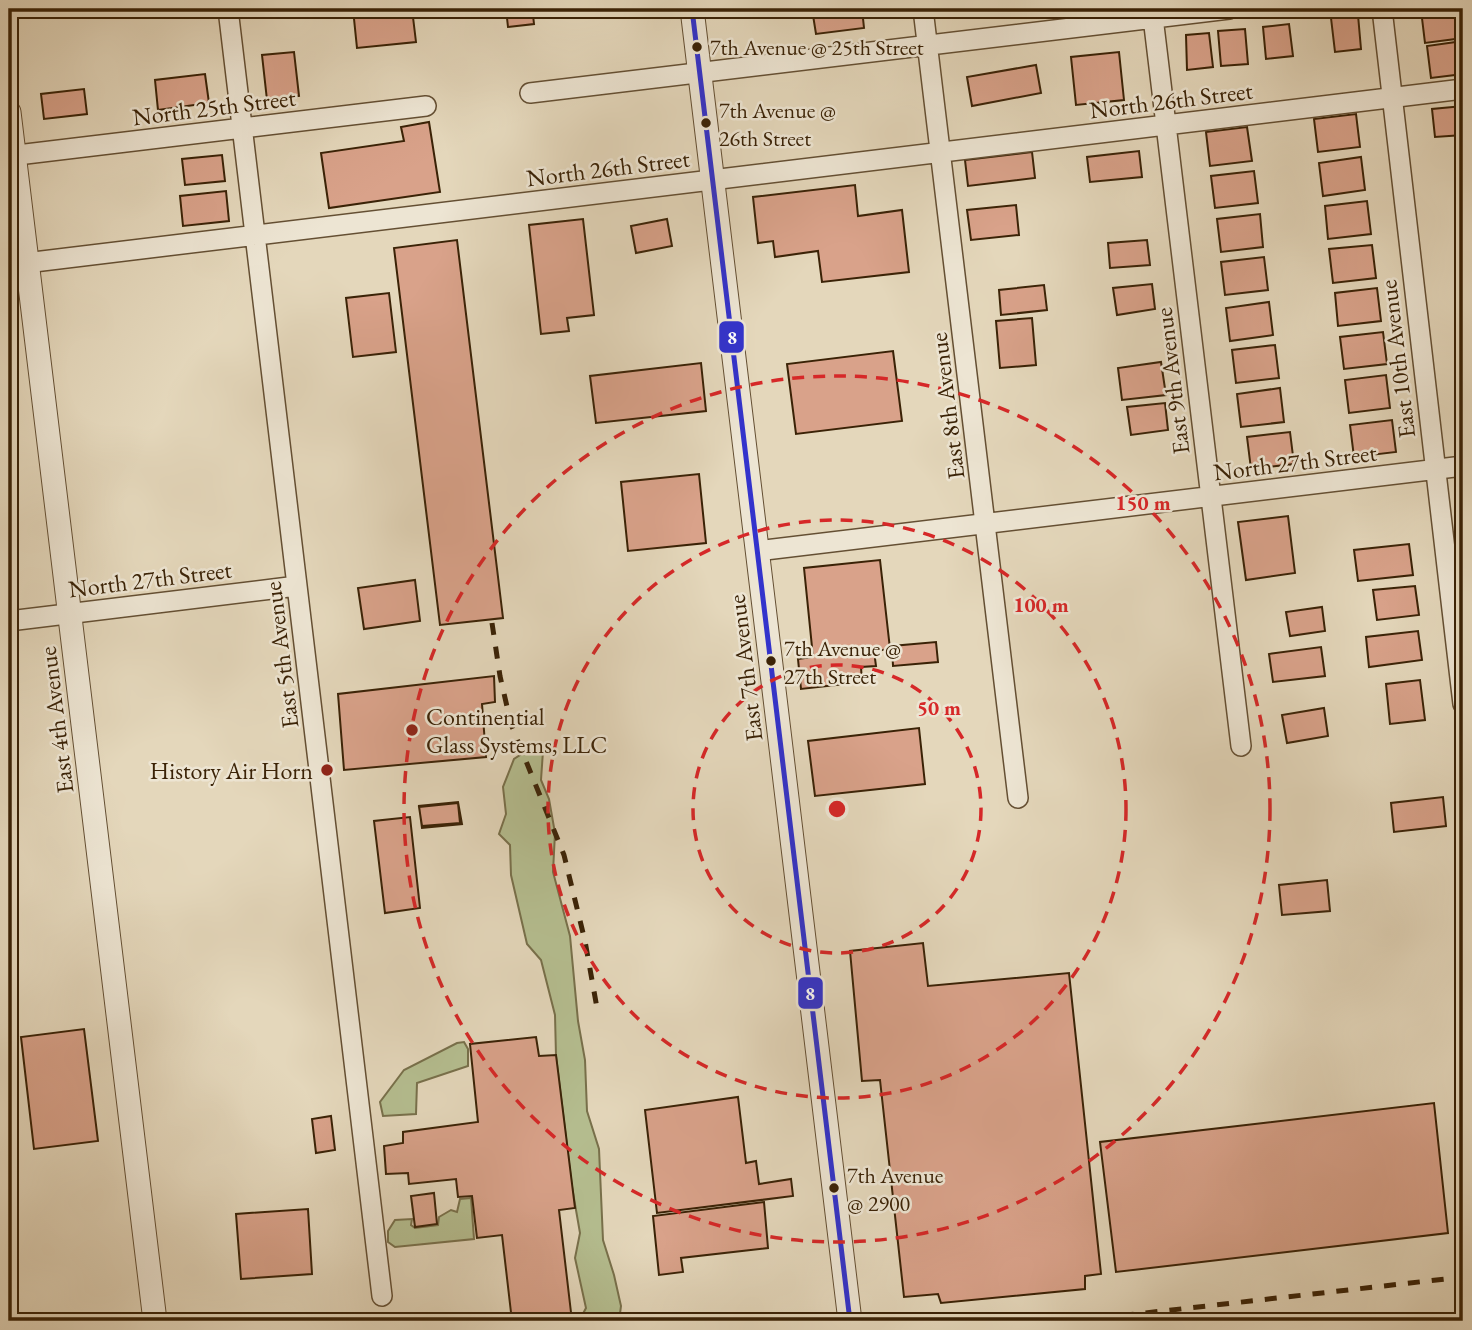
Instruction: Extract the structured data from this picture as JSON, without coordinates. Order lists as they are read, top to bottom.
{
  "streets": {
    "street": [
      "North 26th Street",
      "North 25th Street",
      "East 10th Avenue",
      "East 9th Avenue",
      "East 8th Avenue",
      "North 27th Street",
      "East 5th Avenue",
      "East 7th Avenue",
      "East 4th Avenue"
    ]
  },
  "crossings": [
    ["North 26th Street", "East 10th Avenue"],
    ["North 26th Street", "East 9th Avenue"],
    ["North 26th Street", "East 8th Avenue"],
    ["North 26th Street", "East 5th Avenue"],
    ["North 26th Street", "East 7th Avenue"],
    ["North 26th Street", "East 4th Avenue"],
    ["North 25th Street", "East 5th Avenue"],
    ["North 25th Street", "East 4th Avenue"],
    ["East 10th Avenue", "North 27th Street"],
    ["East 9th Avenue", "North 27th Street"],
    ["East 8th Avenue", "North 27th Street"],
    ["North 27th Street", "East 5th Avenue"],
    ["North 27th Street", "East 7th Avenue"],
    ["North 27th Street", "East 4th Avenue"]
  ],
  "places": [
    "7th Avenue @ 25th Street",
    "7th Avenue @ 26th Street",
    "7th Avenue @ 27th Street",
    "Continential Glass Systems, LLC",
    "History Air Horn",
    "7th Avenue @ 2900"
  ],
  "lines": ["transit line 8"],
  "rings": ["150 m", "100 m", "50 m"]
}
